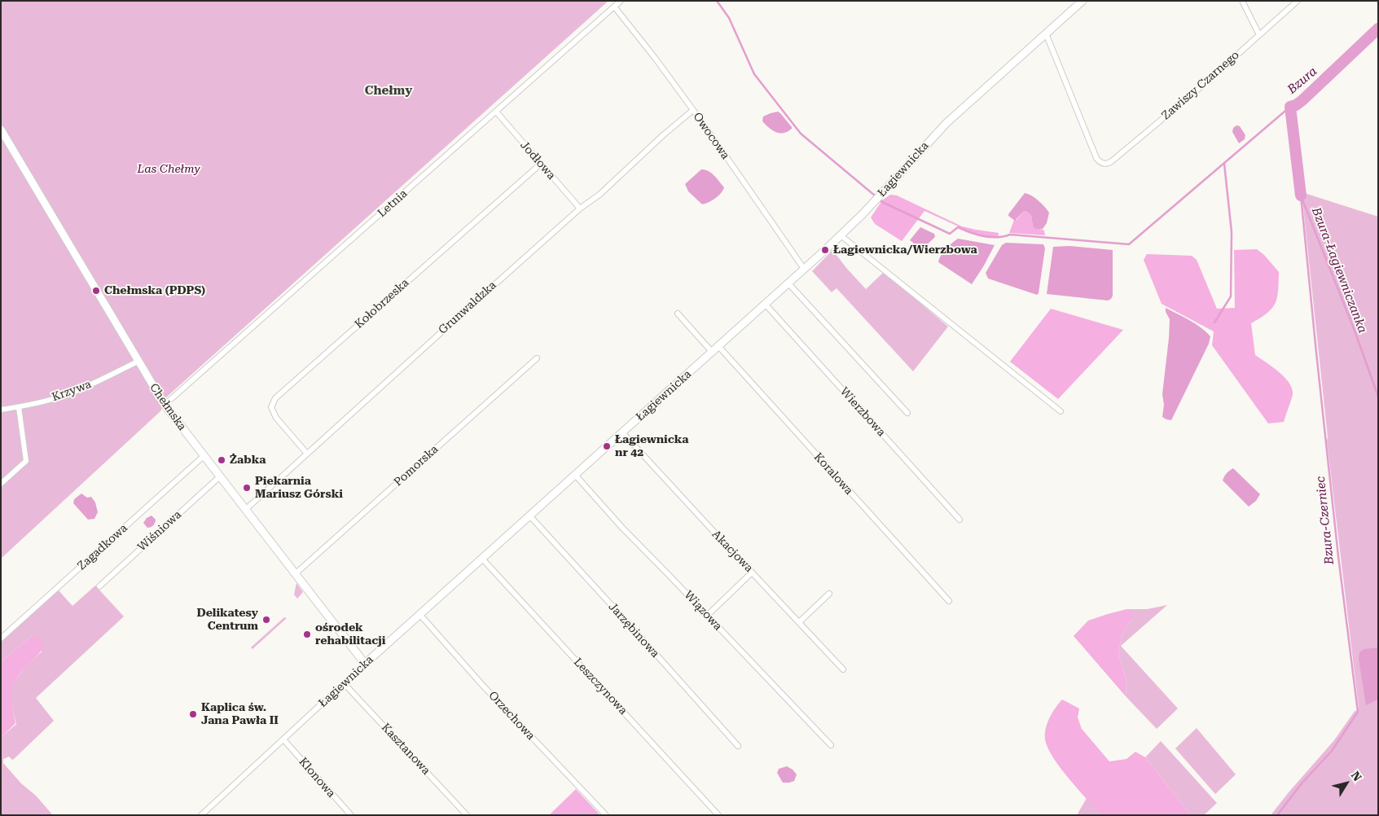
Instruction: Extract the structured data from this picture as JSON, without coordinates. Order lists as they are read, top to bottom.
{
  "streets": {
    "street": [
      "Zawiszy Czarnego",
      "Owocowa",
      "Jodłowa",
      "Łagiewnicka",
      "Letnia",
      "Kołobrzeska",
      "Grunwaldzka",
      "Krzywa",
      "Chełmska",
      "Wierzbowa",
      "Pomorska",
      "Koralowa",
      "Wiśniowa",
      "Zagadkowa",
      "Akacjowa",
      "Wiązowa",
      "Jarzębinowa",
      "Leszczynowa",
      "Orzechowa",
      "Kasztanowa",
      "Klonowa"
    ]
  },
  "crossings": [
    ["Zawiszy Czarnego", "Łagiewnicka"],
    ["Owocowa", "Łagiewnicka"],
    ["Owocowa", "Letnia"],
    ["Owocowa", "Grunwaldzka"],
    ["Jodłowa", "Letnia"],
    ["Jodłowa", "Kołobrzeska"],
    ["Jodłowa", "Grunwaldzka"],
    ["Łagiewnicka", "Chełmska"],
    ["Łagiewnicka", "Wierzbowa"],
    ["Łagiewnicka", "Koralowa"],
    ["Łagiewnicka", "Akacjowa"],
    ["Łagiewnicka", "Wiązowa"],
    ["Łagiewnicka", "Jarzębinowa"],
    ["Łagiewnicka", "Leszczynowa"],
    ["Łagiewnicka", "Orzechowa"],
    ["Łagiewnicka", "Kasztanowa"],
    ["Łagiewnicka", "Klonowa"],
    ["Letnia", "Chełmska"],
    ["Kołobrzeska", "Grunwaldzka"],
    ["Grunwaldzka", "Chełmska"],
    ["Krzywa", "Chełmska"],
    ["Chełmska", "Pomorska"],
    ["Chełmska", "Wiśniowa"],
    ["Chełmska", "Zagadkowa"]
  ],
  "districts": ["Chełmy"],
  "water": ["Bzura", "Bzura-Łagiewniczanka", "Bzura-Czerniec"],
  "parks": ["Las Chełmy"],
  "places": [
    "Łagiewnicka/Wierzbowa",
    "Chełmska (PDPS)",
    "Łagiewnicka nr 42",
    "Żabka",
    "Piekarnia Mariusz Górski",
    "Delikatesy Centrum",
    "ośrodek rehabilitacji",
    "Kaplica św. Jana Pawła II"
  ],
  "north": "top right"
}
